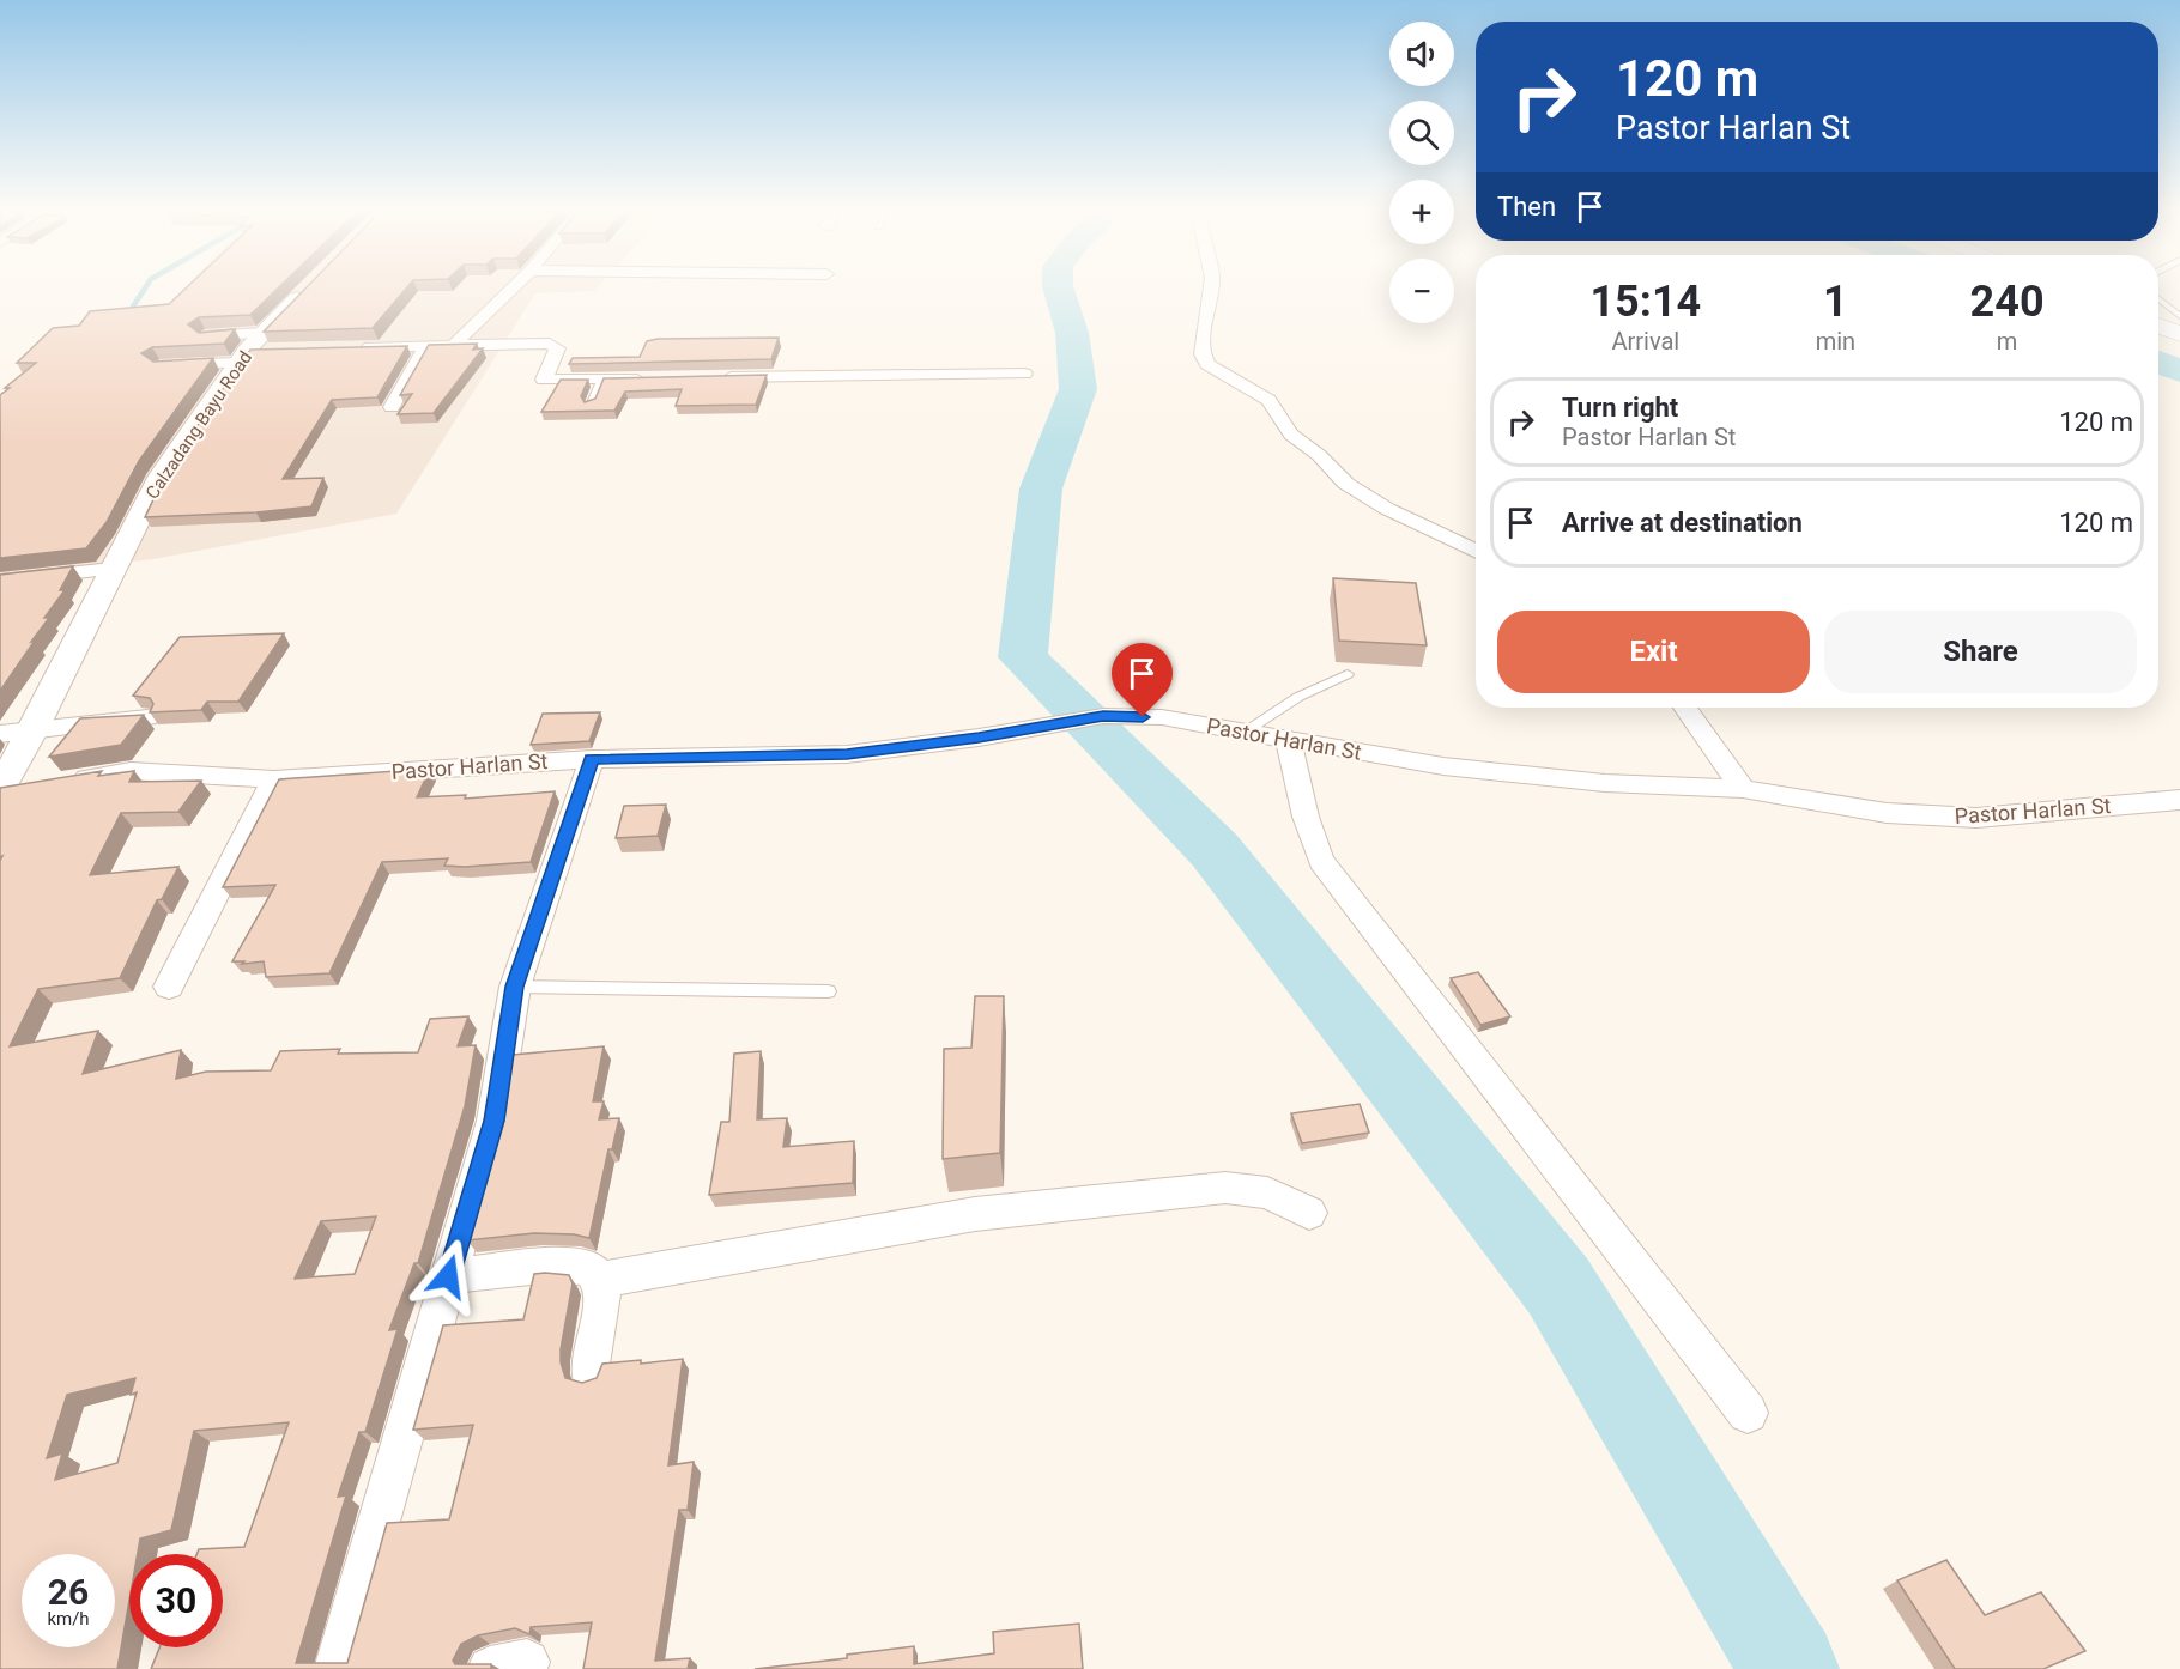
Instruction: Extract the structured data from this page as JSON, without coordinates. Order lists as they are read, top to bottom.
{
  "streets": {
    "street": ["Calzadang Bayu Road", "Pastor Harlan St"]
  },
  "page": {
    "map_buttons": ["+", "−"],
    "turn": ["120 m", "Pastor Harlan St"],
    "then": "Then",
    "eta": [
      "15:14",
      "Arrival",
      "1",
      "min",
      "240",
      "m"
    ],
    "list": [
      {
        "name": "Turn right",
        "note": "Pastor Harlan St",
        "value": "120 m"
      },
      {
        "name": "Arrive at destination",
        "value": "120 m"
      }
    ],
    "buttons": ["Exit", "Share"],
    "speed": "26 km/h",
    "limit": "30"
  }
}
